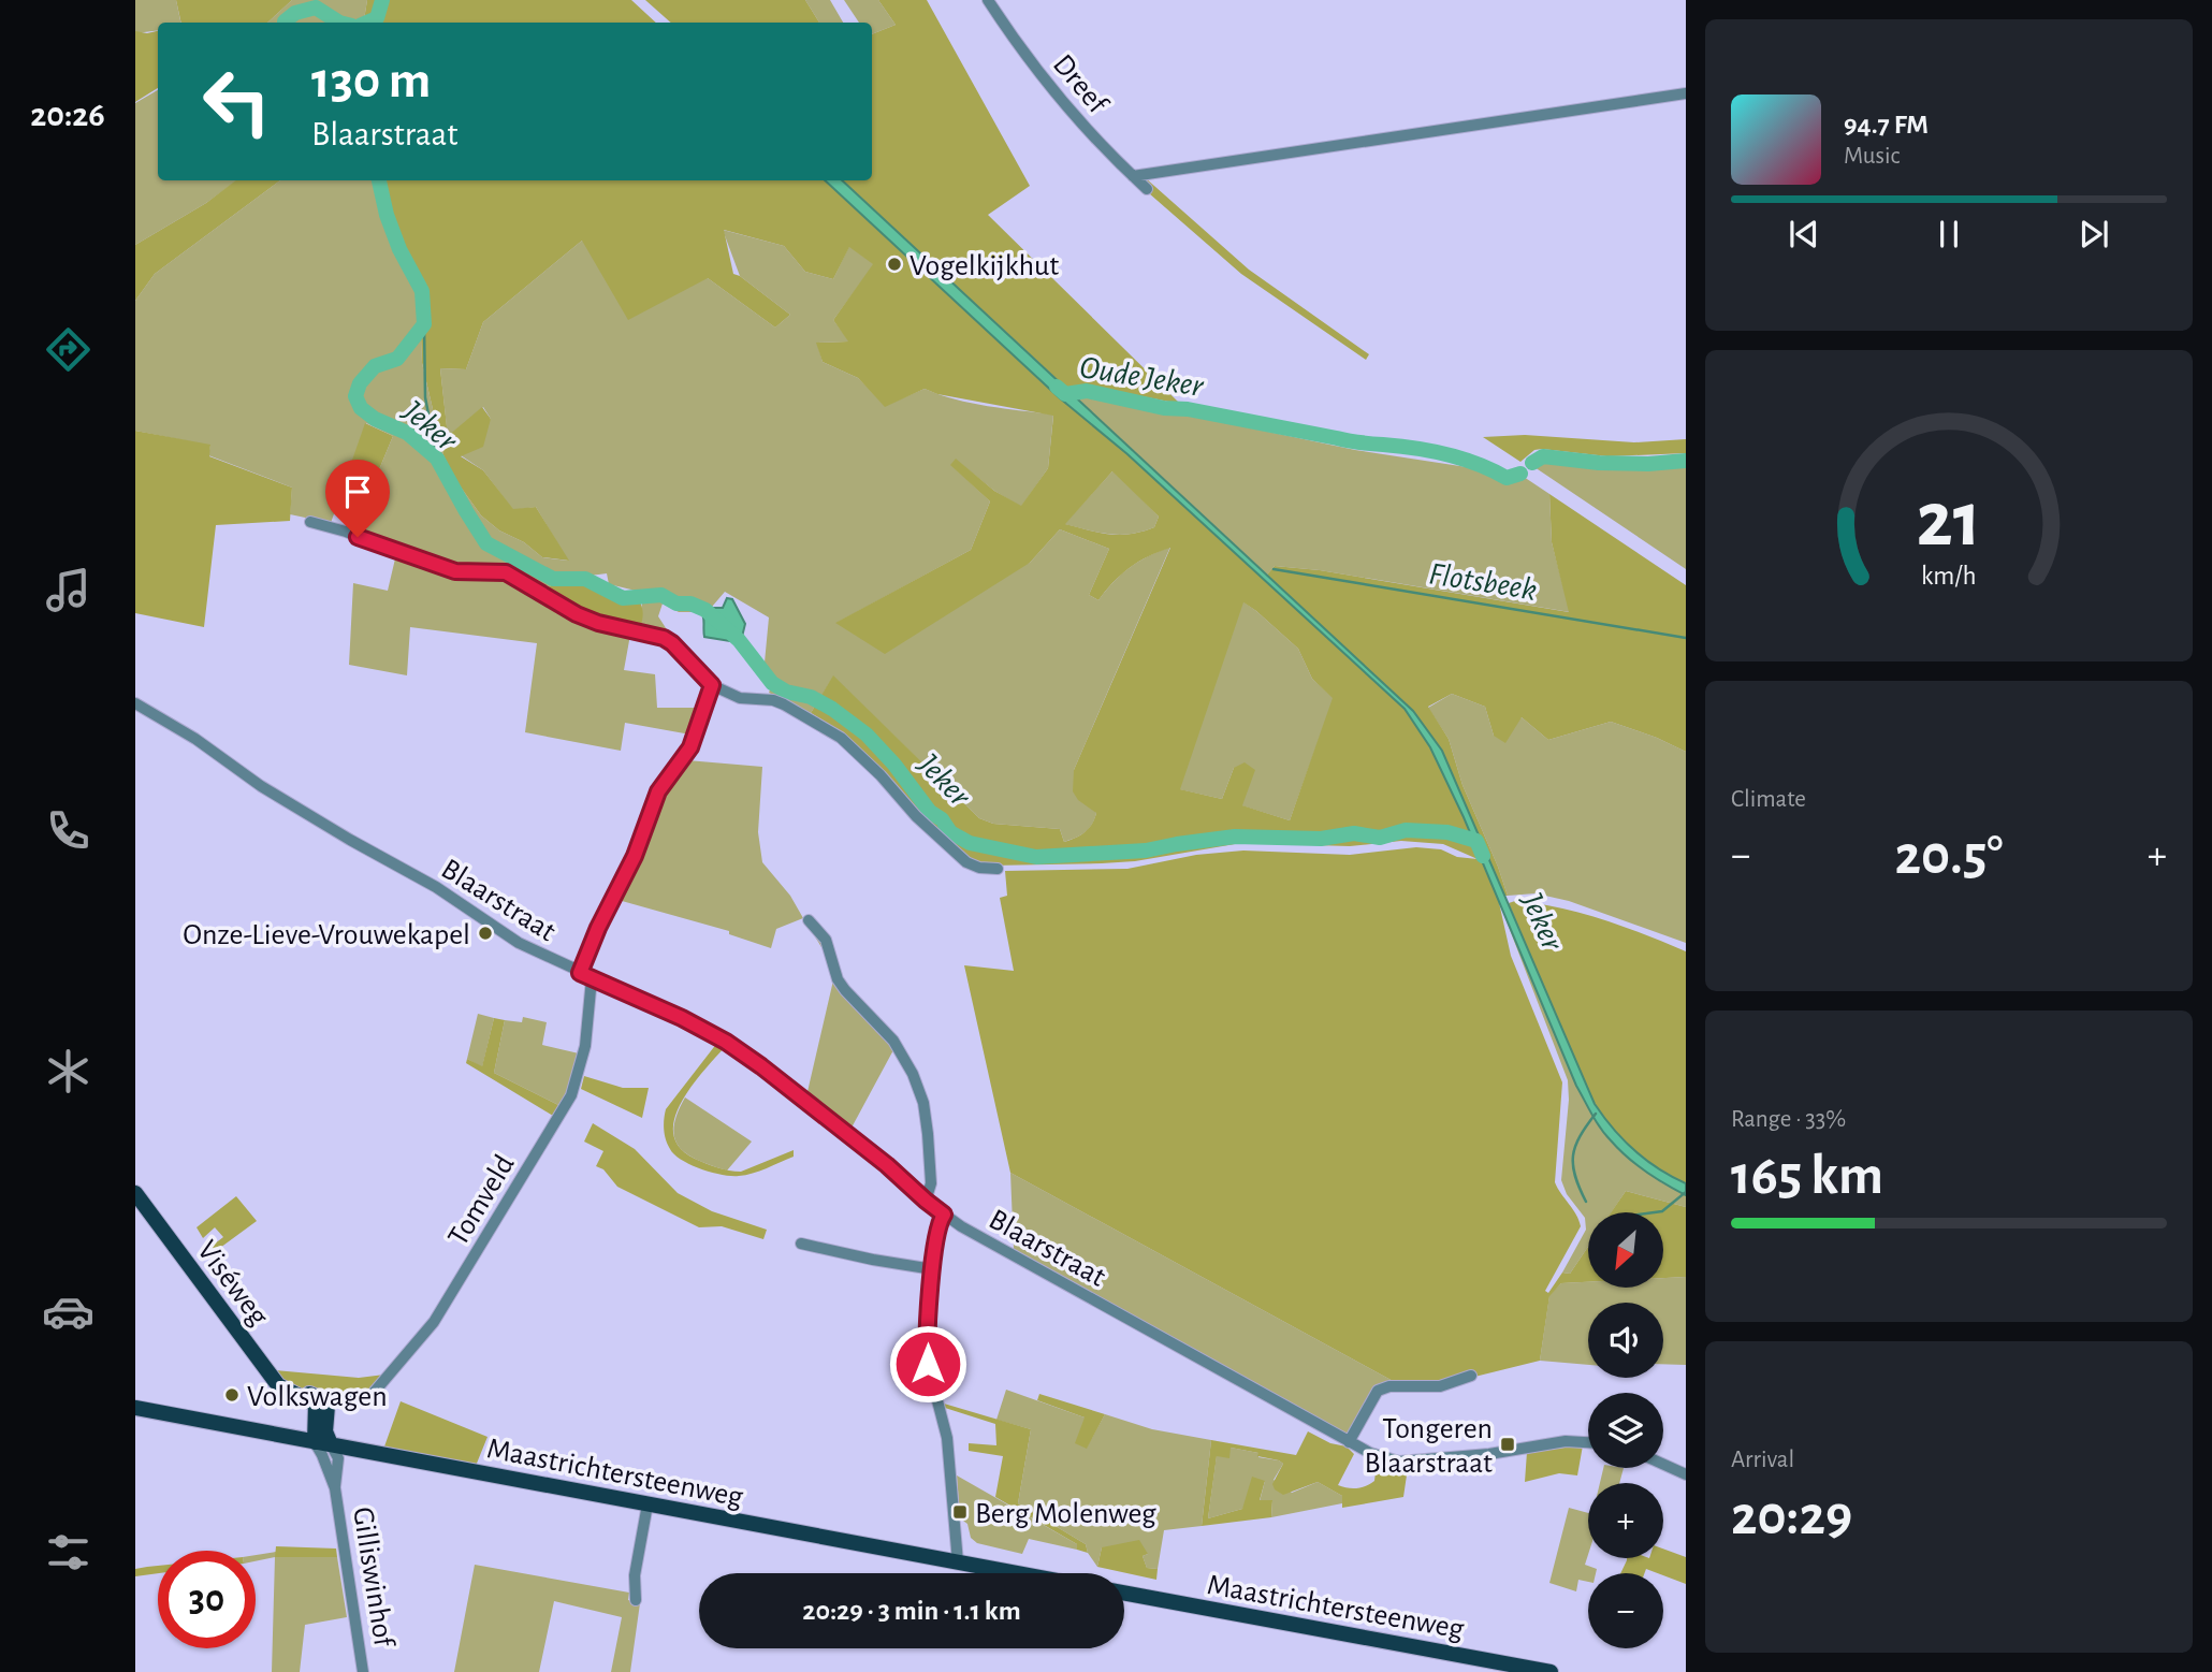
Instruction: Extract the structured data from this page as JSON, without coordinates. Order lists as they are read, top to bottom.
{
  "streets": {
    "main road": ["Viséweg", "Maastrichtersteenweg", "Gilliswinhof"],
    "street": ["Dreef", "Blaarstraat", "Tomveld"]
  },
  "crossings": [
    ["Blaarstraat", "Tomveld"],
    ["Tomveld", "Viséweg"],
    ["Tomveld", "Gilliswinhof"],
    ["Viséweg", "Gilliswinhof"],
    ["Maastrichtersteenweg", "Gilliswinhof"]
  ],
  "water": ["Oude Jeker", "Jeker", "Flotsbeek"],
  "places": {
    "other": ["Vogelkijkhut", "Onze-Lieve-Vrouwekapel", "Volkswagen"],
    "transit": ["Tongeren Blaarstraat", "Berg Molenweg"]
  },
  "north": "bottom left",
  "page": {
    "tabs": "20:26",
    "turn": ["130 m", "Blaarstraat"],
    "song": ["94.7 FM", "Music"],
    "tile": [
      "Climate",
      ["Range · 33%", "165 km"],
      ["Arrival", "20:29"]
    ],
    "heat": ["−", "20.5°", "+"],
    "map_buttons": ["+", "−"],
    "limit": "30",
    "trip": "20:29 · 3 min · 1.1 km",
    "gauge": ["21", "km/h"]
  }
}
